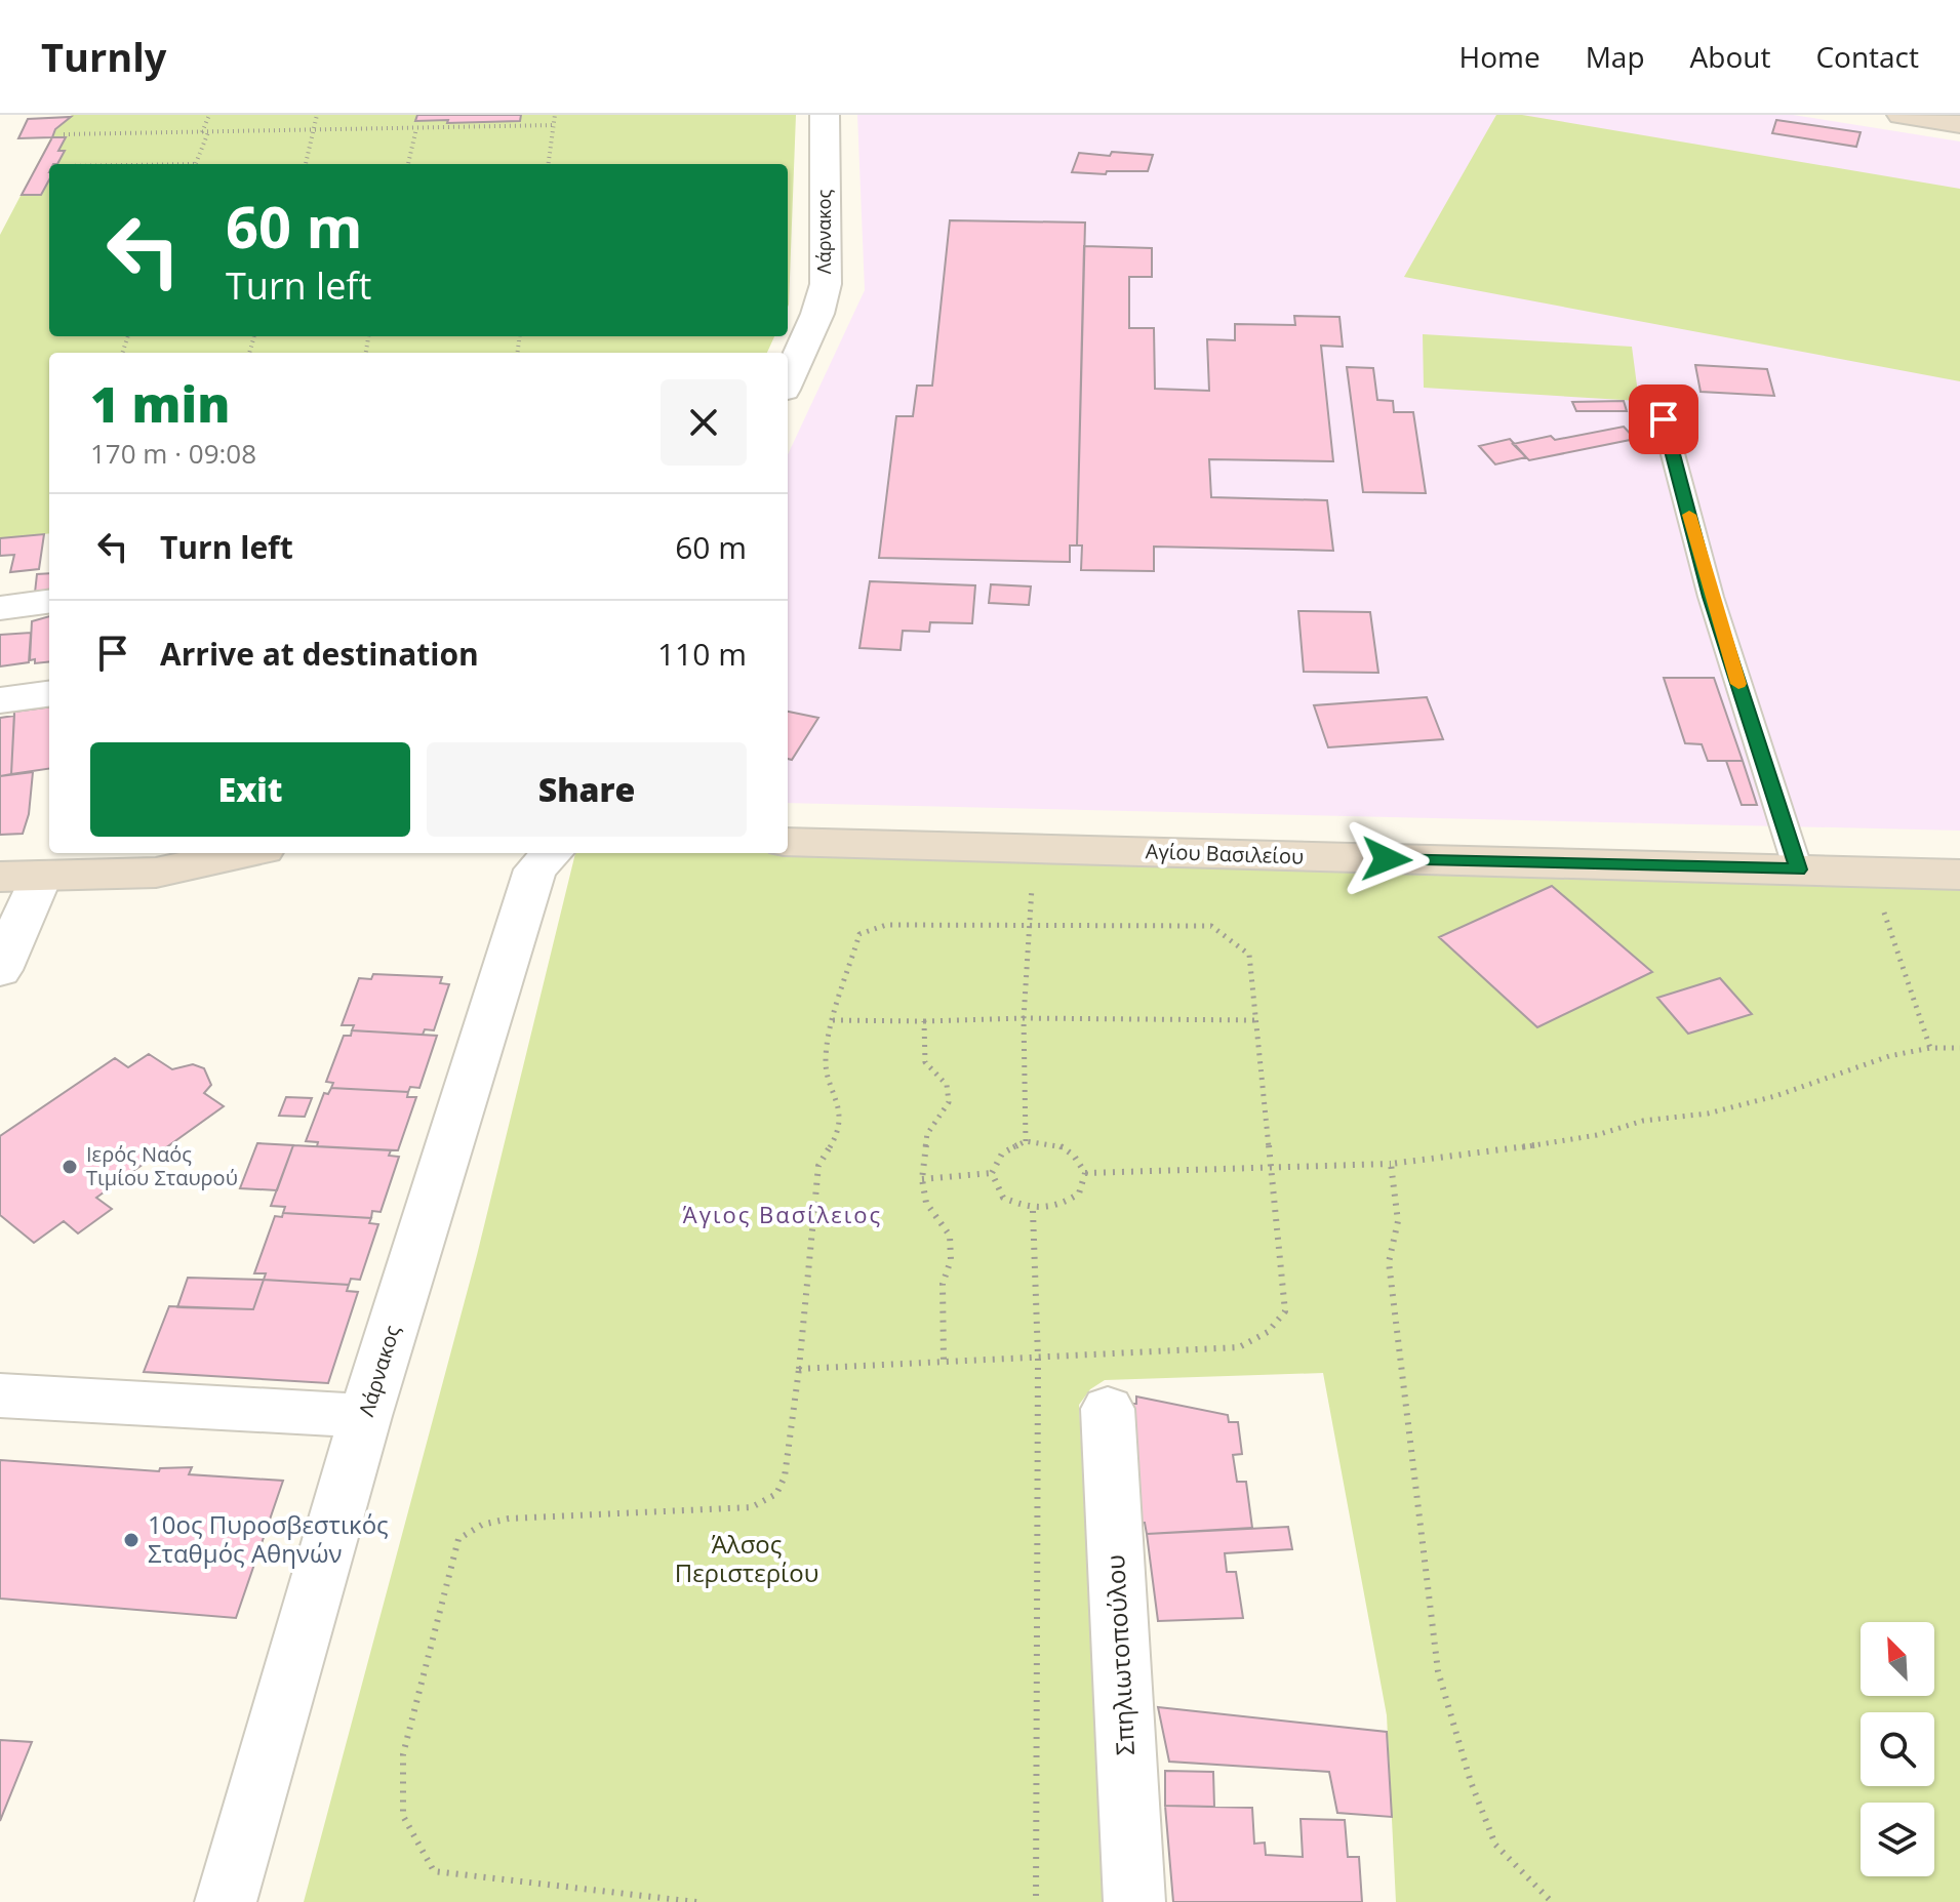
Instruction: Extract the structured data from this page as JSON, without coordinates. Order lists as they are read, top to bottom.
{
  "streets": {
    "street": ["Λάρνακος", "Αγίου Βασιλείου", "Σπηλιωτοπούλου"]
  },
  "districts": ["Άγιος Βασίλειος"],
  "parks": ["Άλσος Περιστερίου"],
  "places": ["Ιερός Ναός Τιμίου Σταυρού", "10ος Πυροσβεστικός Σταθμός Αθηνών"],
  "north": "top left",
  "page": {
    "header": "Turnly",
    "nav": [
      "Home",
      "Map",
      "About",
      "Contact"
    ],
    "turn": ["60 m", "Turn left"],
    "heading": ["1 min", "170 m · 09:08"],
    "list": [
      {
        "name": "Turn left",
        "value": "60 m"
      },
      {
        "name": "Arrive at destination",
        "value": "110 m"
      }
    ],
    "buttons": ["Exit", "Share"]
  }
}
